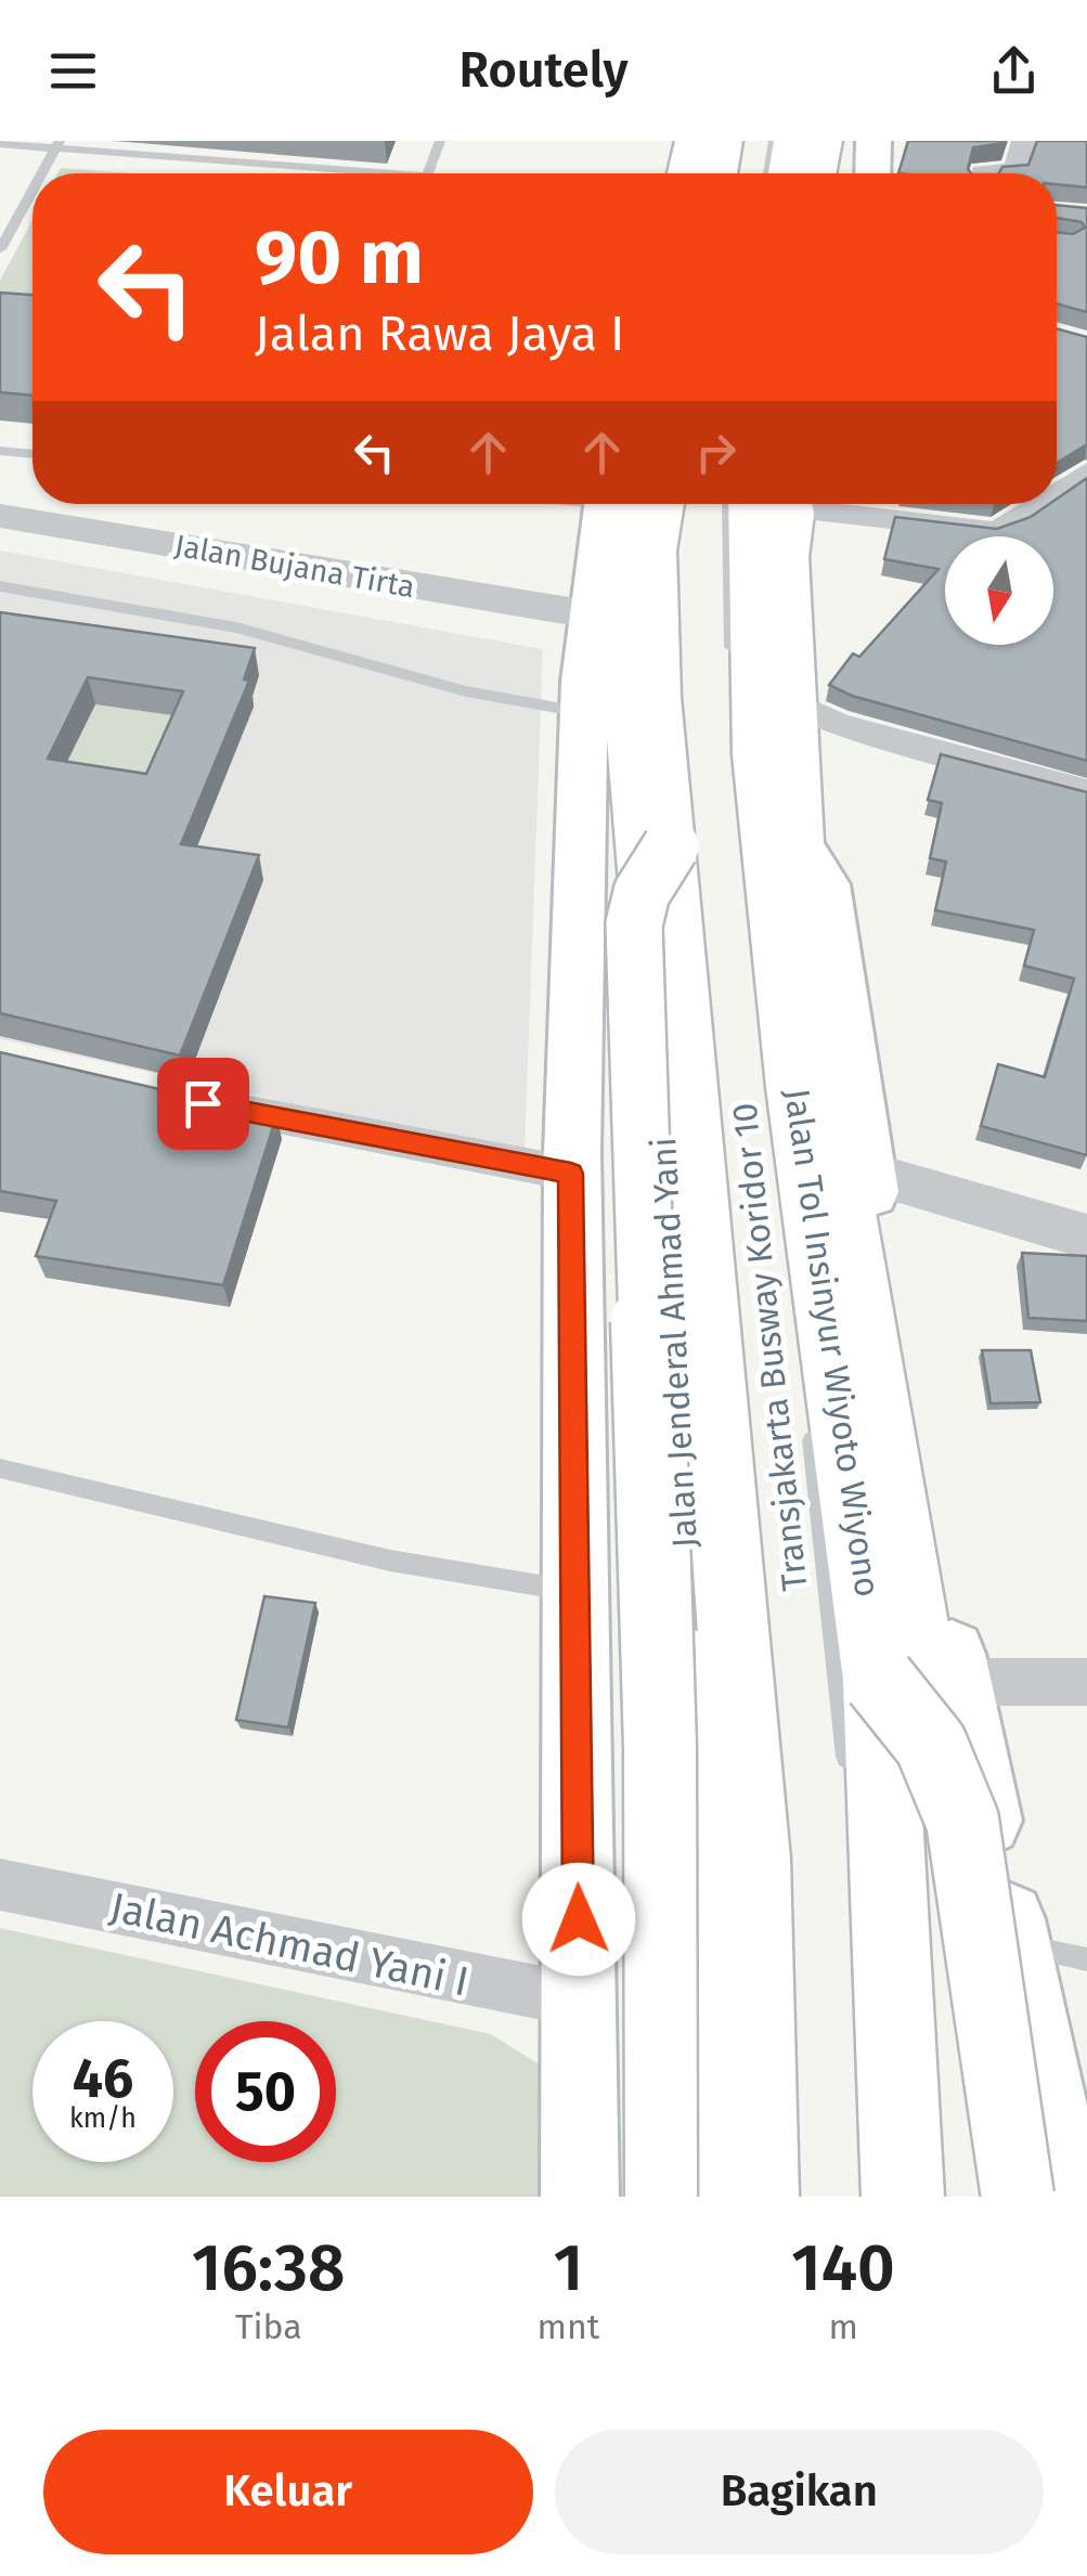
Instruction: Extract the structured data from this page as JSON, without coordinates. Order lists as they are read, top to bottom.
{
  "streets": {
    "highway": ["Jalan Jenderal Ahmad Yani", "Jalan Tol Insinyur Wiyoto Wiyono"],
    "street": ["Jalan Bujana Tirta", "Jalan Achmad Yani I"],
    "lane": ["Transjakarta Busway Koridor 10"]
  },
  "north": "bottom",
  "page": {
    "header": "Routely",
    "turn": ["90 m", "Jalan Rawa Jaya I"],
    "speed": "46 km/h",
    "limit": "50",
    "eta": [
      "16:38",
      "Tiba",
      "1",
      "mnt",
      "140",
      "m"
    ],
    "buttons": ["Keluar", "Bagikan"]
  }
}
